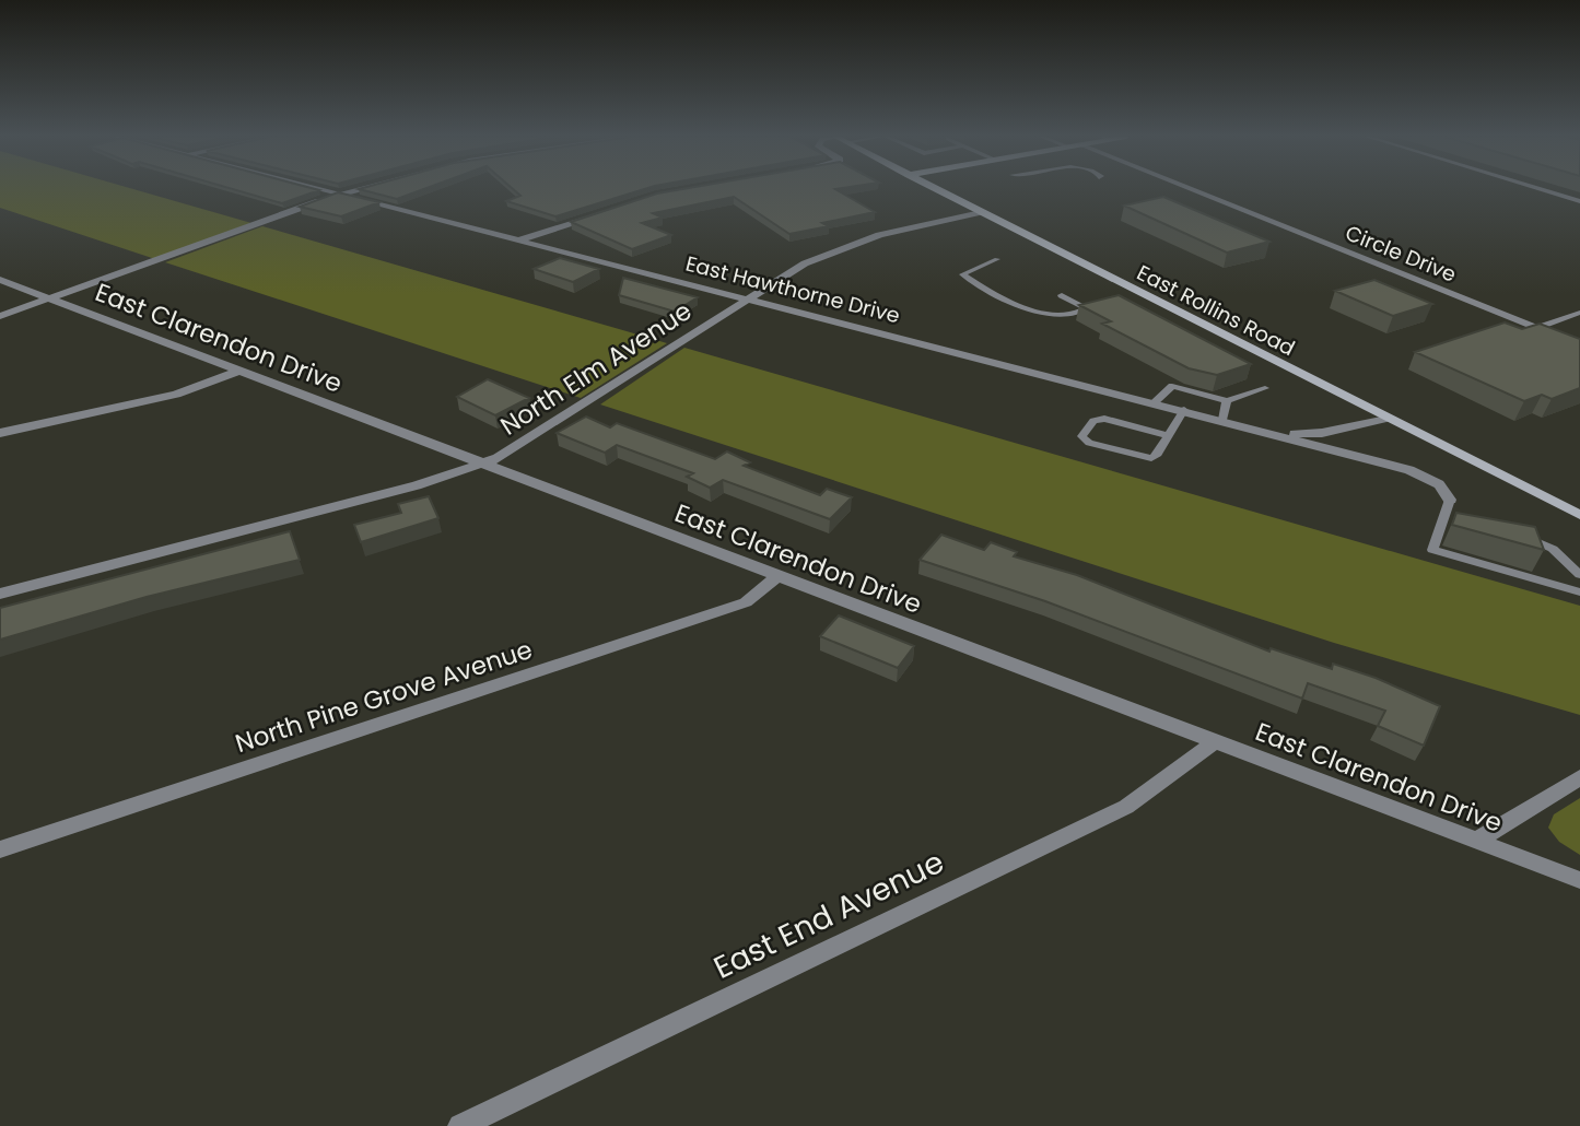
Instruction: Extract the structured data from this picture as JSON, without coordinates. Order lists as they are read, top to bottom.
{
  "streets": {
    "main road": ["East Rollins Road"],
    "street": [
      "East Hawthorne Drive",
      "East Clarendon Drive",
      "North Elm Avenue",
      "North Pine Grove Avenue",
      "East End Avenue"
    ],
    "lane": ["Circle Drive"]
  },
  "crossings": [
    ["East Hawthorne Drive", "North Elm Avenue"],
    ["East Rollins Road", "North Elm Avenue"],
    ["East Clarendon Drive", "North Elm Avenue"],
    ["East Clarendon Drive", "North Pine Grove Avenue"],
    ["East Clarendon Drive", "East End Avenue"]
  ]
}
